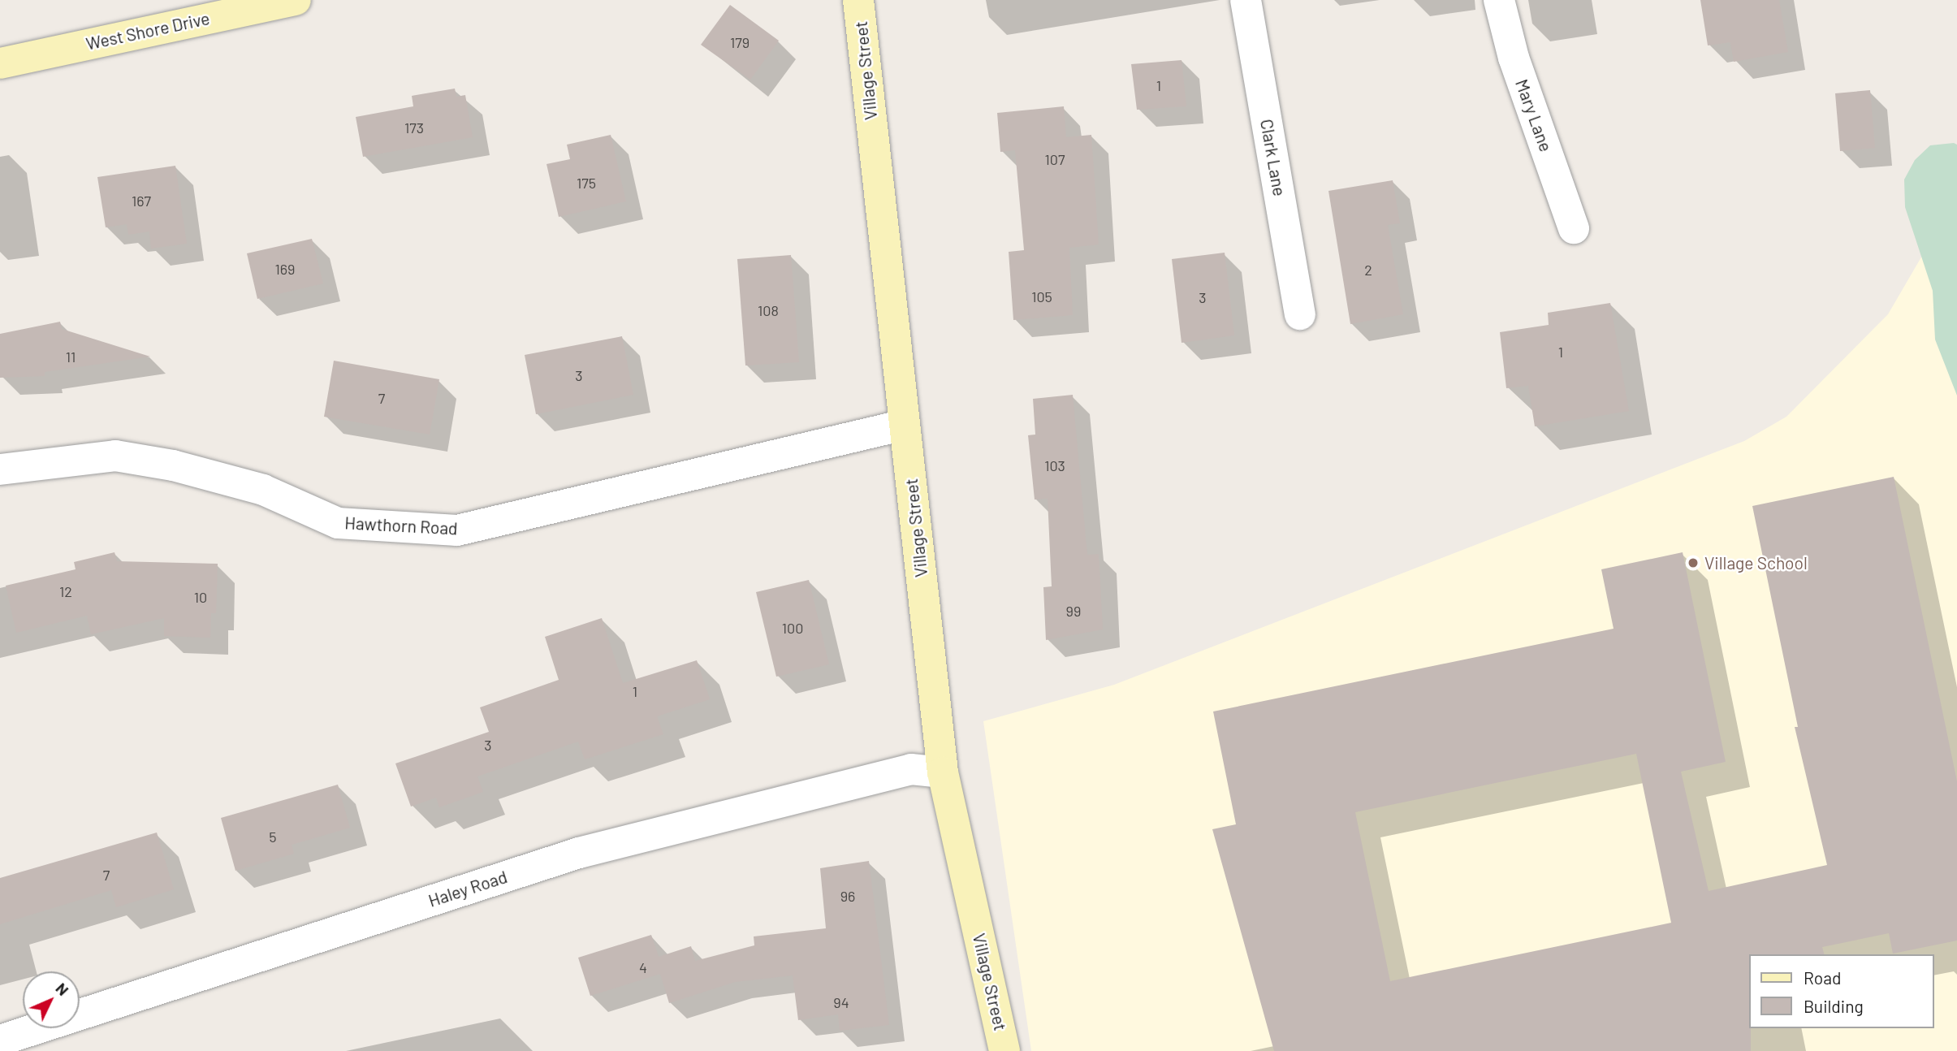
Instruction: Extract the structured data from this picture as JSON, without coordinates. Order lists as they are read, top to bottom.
{
  "streets": {
    "main road": ["West Shore Drive", "Village Street"],
    "street": [
      "Mary Lane",
      "Clark Lane",
      "Hawthorn Road",
      "Haley Road"
    ]
  },
  "crossings": [
    ["Village Street", "Hawthorn Road"],
    ["Village Street", "Haley Road"]
  ],
  "places": ["Village School"],
  "house_numbers": [
    "179",
    "1",
    "173",
    "107",
    "175",
    "167",
    "169",
    "2",
    "105",
    "3",
    "108",
    "1",
    "11",
    "3",
    "7",
    "103",
    "12",
    "10",
    "99",
    "100",
    "1",
    "3",
    "5",
    "7",
    "96",
    "4",
    "94"
  ],
  "legend": ["Road", "Building"],
  "north": "top right"
}
